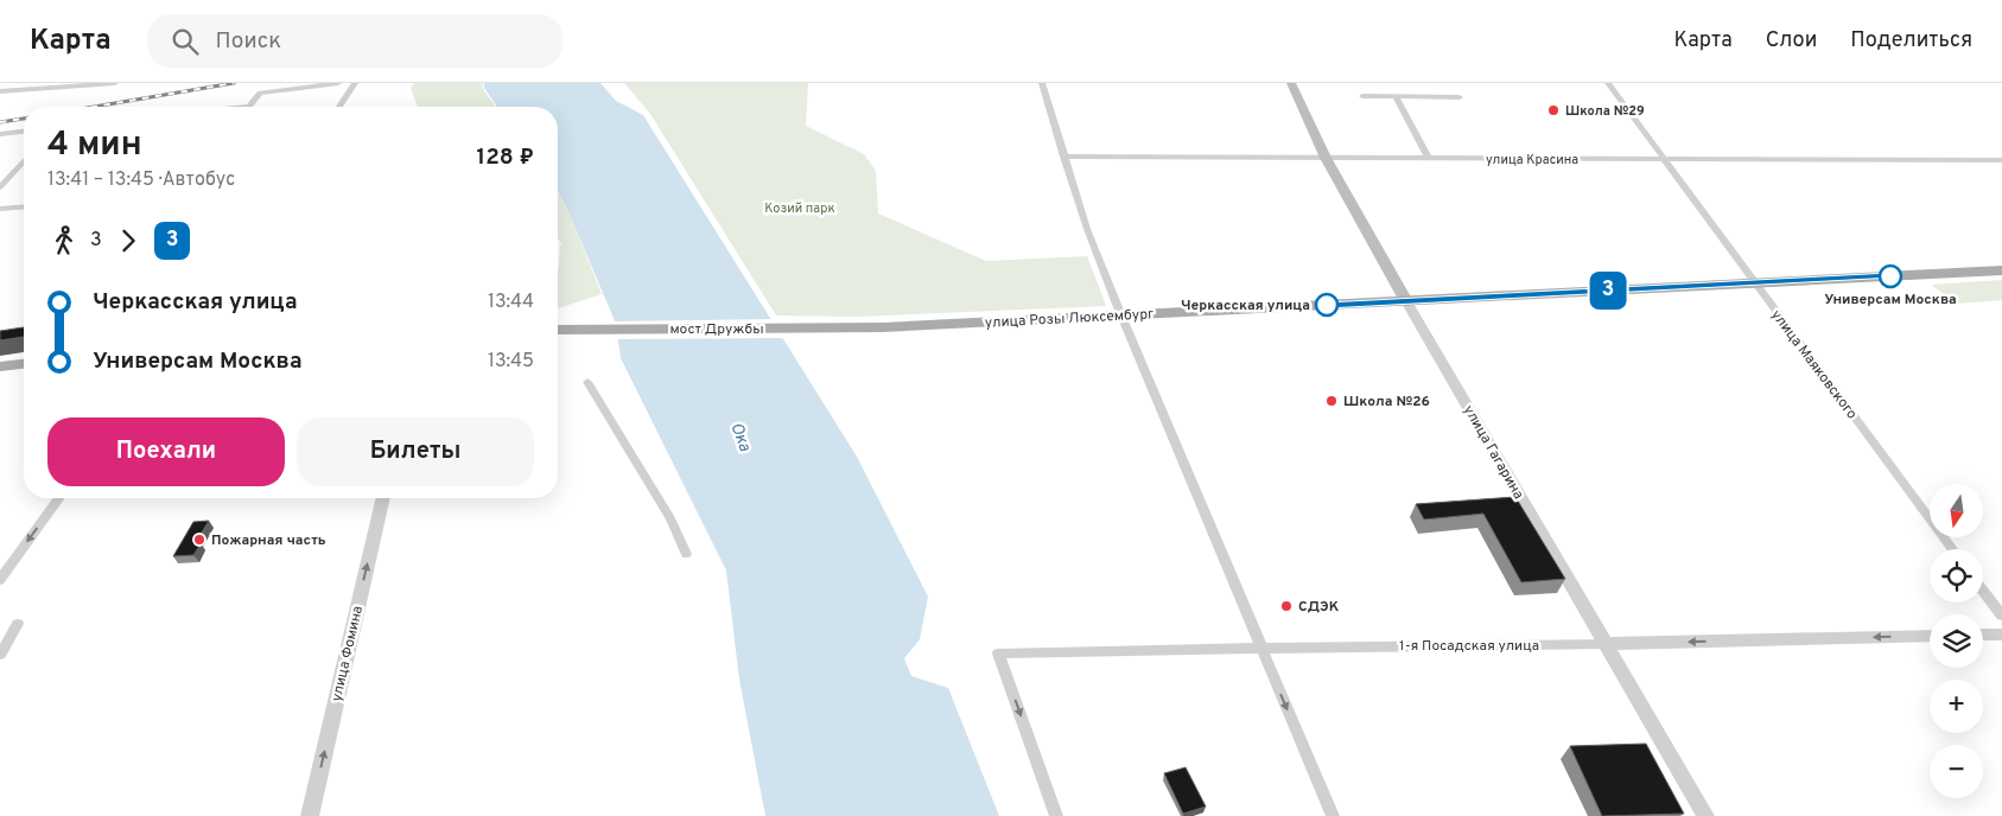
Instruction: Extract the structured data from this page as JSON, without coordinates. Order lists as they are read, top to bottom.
{
  "streets": {
    "main road": ["улица Розы Люксембург", "мост Дружбы", "улица Гагарина"],
    "street": [
      "улица Красина",
      "улица Маяковского",
      "1-я Посадская улица",
      "улица Фомина"
    ]
  },
  "crossings": [
    ["улица Красина", "улица Маяковского"],
    ["улица Красина", "улица Гагарина"],
    ["улица Розы Люксембург", "мост Дружбы"],
    ["улица Розы Люксембург", "улица Маяковского"],
    ["улица Розы Люксембург", "улица Гагарина"],
    ["улица Гагарина", "1-я Посадская улица"]
  ],
  "one_way": ["улица Фомина"],
  "water": ["Ока"],
  "parks": ["Козий парк"],
  "places": [
    "Школа №29",
    "Универсам Москва",
    "Черкасская улица",
    "Школа №26",
    "Пожарная часть",
    "СДЭК"
  ],
  "lines": ["bus line 3"],
  "north": "bottom",
  "page": {
    "header": "Карта",
    "search": "Поиск",
    "nav": ["Карта", "Слои", "Поделиться"],
    "on_map": "3",
    "heading": ["4 мин", "13:41 – 13:45 · Автобус", "128 ₽"],
    "legs": ["3", "3"],
    "list": [
      {
        "name": "Черкасская улица",
        "value": "13:44"
      },
      {
        "name": "Универсам Москва",
        "value": "13:45"
      }
    ],
    "buttons": ["Поехали", "Билеты"],
    "map_buttons": ["+", "−"]
  }
}
